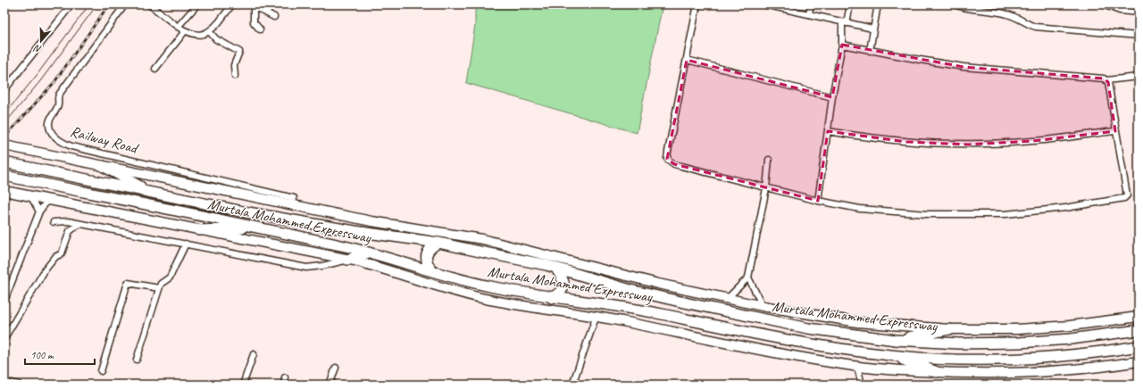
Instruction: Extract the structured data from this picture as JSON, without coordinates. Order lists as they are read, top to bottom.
{
  "streets": {
    "highway": ["Murtala Mohammed Expressway"],
    "street": ["Railway Road"]
  },
  "crossings": [
    ["Railway Road", "Murtala Mohammed Expressway"]
  ],
  "scale_bar": "100 m",
  "north": "bottom"
}
